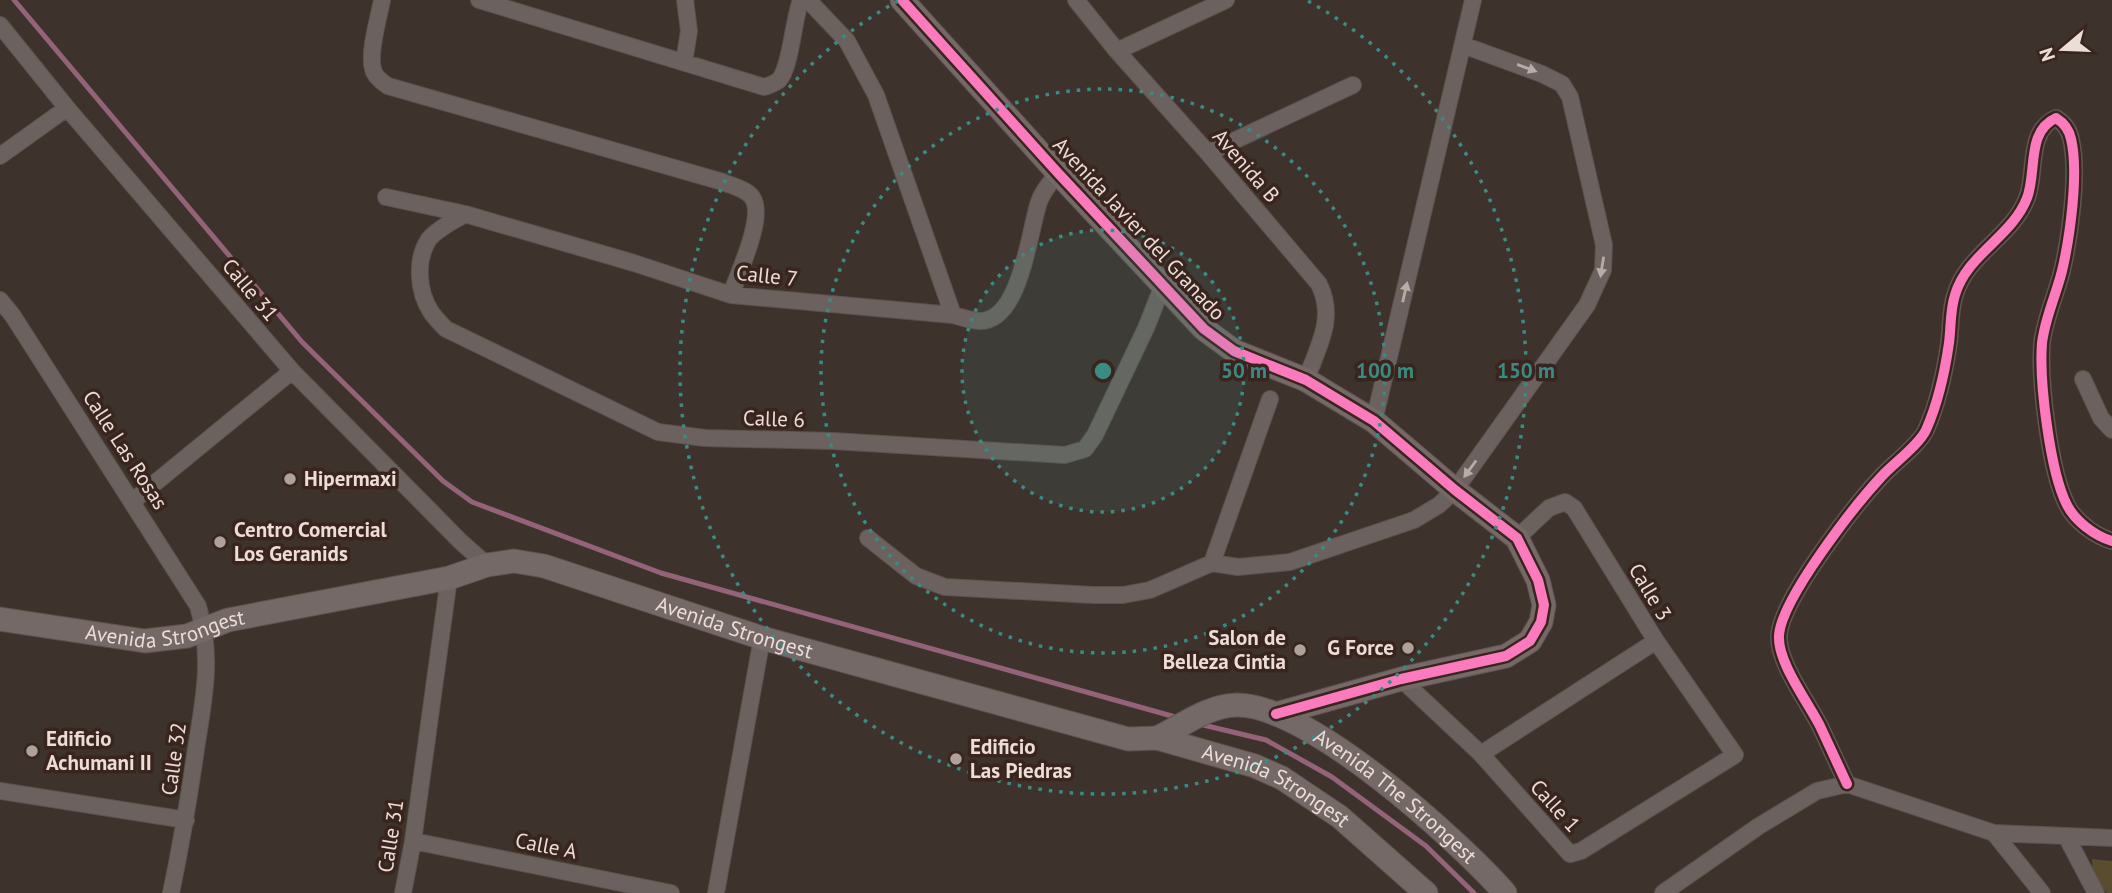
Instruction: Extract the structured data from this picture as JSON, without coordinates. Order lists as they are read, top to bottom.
{
  "streets": {
    "main road": ["Avenida Javier del Granado", "Avenida Strongest", "Avenida The Strongest"],
    "street": [
      "Avenida B",
      "Calle 7",
      "Calle 31",
      "Calle 6",
      "Calle Las Rosas",
      "Calle 3",
      "Calle 32",
      "Calle 1",
      "Calle A"
    ]
  },
  "crossings": [
    ["Avenida B", "Avenida Javier del Granado"],
    ["Avenida Javier del Granado", "Calle 7"],
    ["Avenida Javier del Granado", "Calle 6"],
    ["Avenida Javier del Granado", "Calle 3"],
    ["Avenida Javier del Granado", "Avenida The Strongest"],
    ["Avenida Javier del Granado", "Calle 1"],
    ["Calle 7", "Calle 6"],
    ["Calle 31", "Avenida Strongest"],
    ["Calle 31", "Calle A"],
    ["Calle Las Rosas", "Avenida Strongest"],
    ["Calle Las Rosas", "Calle 32"],
    ["Calle 3", "Calle 1"],
    ["Avenida Strongest", "Calle 32"],
    ["Avenida Strongest", "Avenida The Strongest"]
  ],
  "places": [
    "Hipermaxi",
    "Centro Comercial Los Geranids",
    "G Force",
    "Salon de Belleza Cintia",
    "Edificio Achumani II",
    "Edificio Las Piedras"
  ],
  "north": "left",
  "rings": ["50 m", "100 m", "150 m"]
}
